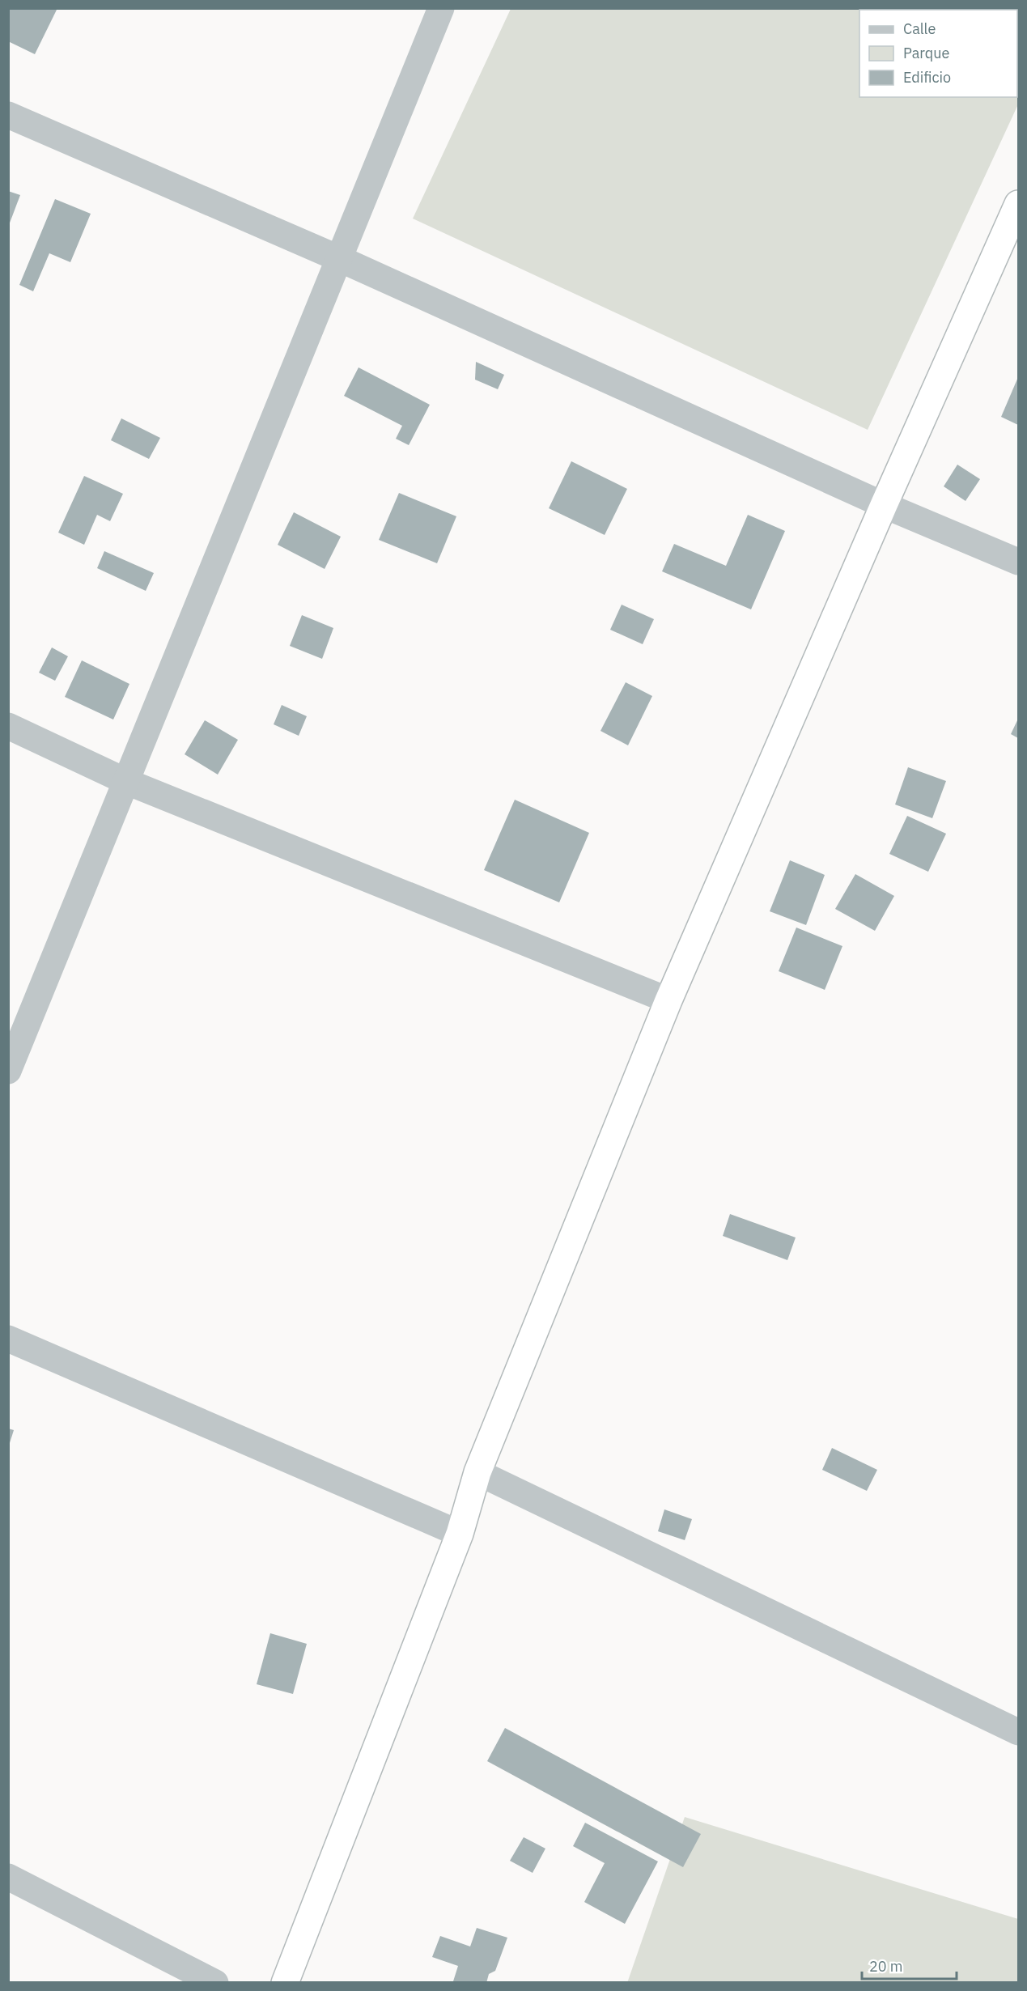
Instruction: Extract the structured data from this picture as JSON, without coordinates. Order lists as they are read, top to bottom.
{
  "legend": ["Calle", "Parque", "Edificio"],
  "scale_bar": "20 m"
}
